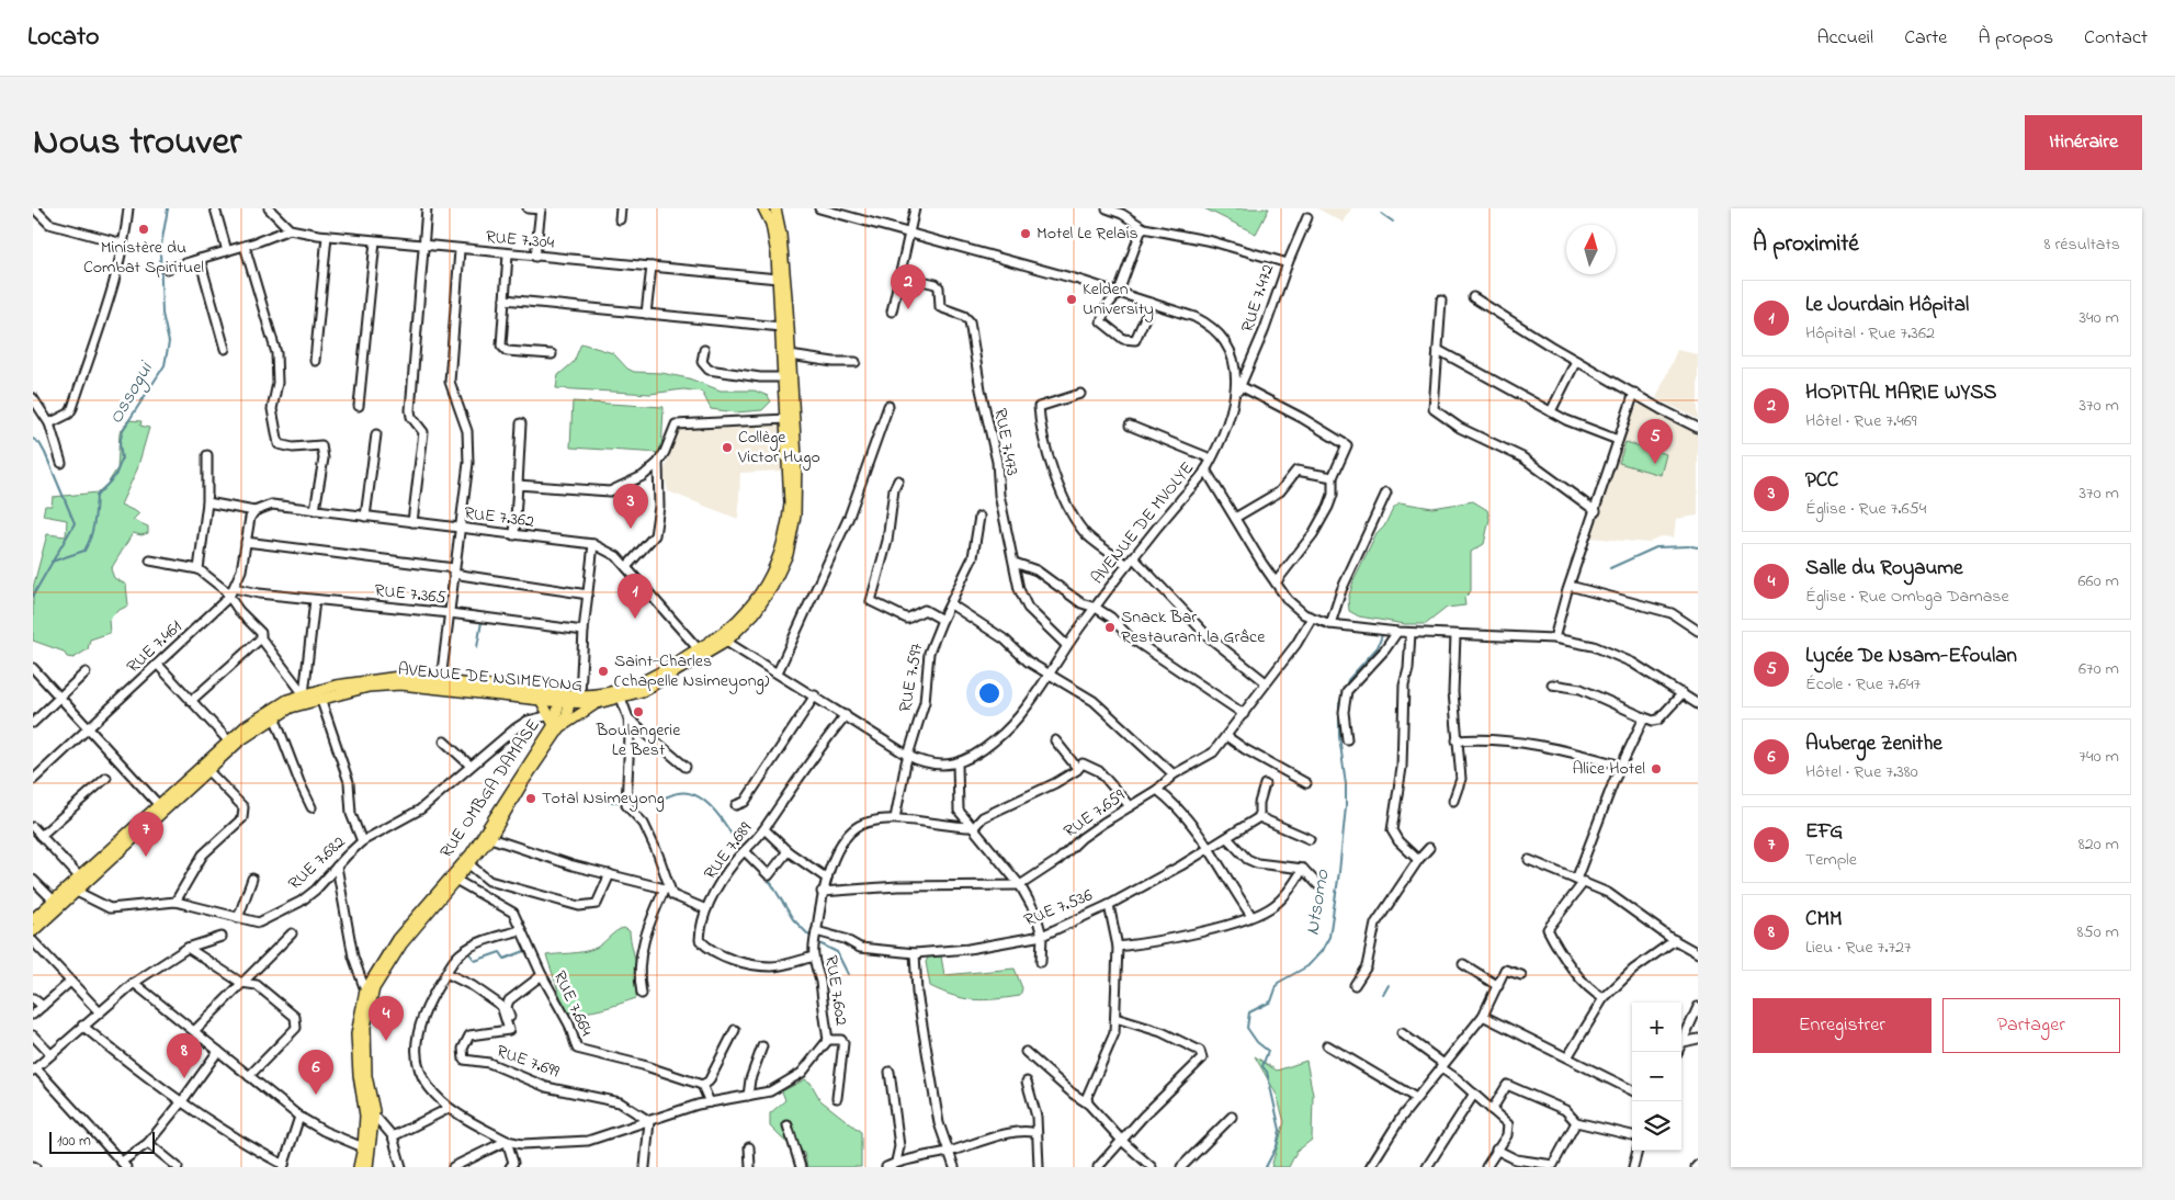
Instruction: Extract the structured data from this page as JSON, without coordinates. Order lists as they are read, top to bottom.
{
  "streets": {
    "main road": ["AVENUE DE NSIMEYONG", "RUE OMBGA DAMASE"],
    "street": [
      "RUE 7.304",
      "RUE 7.472",
      "RUE 7.473",
      "RUE 7.362",
      "AVENUE DE MVOLYE",
      "RUE 7.365",
      "RUE 7.461",
      "RUE 7.597",
      "RUE 7.659",
      "RUE 7.689",
      "RUE 7.682",
      "RUE 7.536",
      "RUE 7.602",
      "RUE 7.664",
      "RUE 7.699"
    ]
  },
  "crossings": [
    ["RUE 7.304", "AVENUE DE NSIMEYONG"],
    ["RUE 7.472", "AVENUE DE MVOLYE"],
    ["RUE 7.473", "AVENUE DE MVOLYE"],
    ["RUE 7.362", "RUE 7.461"],
    ["RUE 7.362", "AVENUE DE NSIMEYONG"],
    ["AVENUE DE MVOLYE", "AVENUE DE NSIMEYONG"],
    ["AVENUE DE MVOLYE", "RUE 7.597"],
    ["AVENUE DE MVOLYE", "RUE 7.689"],
    ["RUE 7.365", "RUE 7.461"],
    ["AVENUE DE NSIMEYONG", "RUE OMBGA DAMASE"],
    ["AVENUE DE NSIMEYONG", "RUE 7.682"],
    ["RUE 7.597", "RUE 7.602"],
    ["RUE OMBGA DAMASE", "RUE 7.682"],
    ["RUE OMBGA DAMASE", "RUE 7.664"],
    ["RUE 7.689", "RUE 7.602"],
    ["RUE 7.536", "RUE 7.602"],
    ["RUE 7.602", "RUE 7.699"]
  ],
  "water": ["Ossogui", "Ntsomo"],
  "places": [
    "Ministère du Combat Spirituel",
    "Motel Le Relais",
    "Kelden University",
    "Collège Victor Hugo",
    "Snack Bar Restaurant la Grâce",
    "Saint-Charles (chapelle Nsimeyong)",
    "Boulangerie Le Best",
    "Alice Hotel",
    "Total Nsimeyong"
  ],
  "scale_bar": "100 m",
  "north": "top",
  "page": {
    "header": "Locato",
    "nav": [
      "Accueil",
      "Carte",
      "À propos",
      "Contact"
    ],
    "title": "Nous trouver",
    "buttons": [
      "Itinéraire",
      ["Enregistrer", "Partager"]
    ],
    "heading": ["À proximité", "8 résultats"],
    "pins": [
      "2",
      "5",
      "3",
      "1",
      "7",
      "4",
      "8",
      "6"
    ],
    "list": [
      {
        "mark": "1",
        "name": "Le Jourdain Hôpital",
        "note": "Hôpital · Rue 7.362",
        "value": "340 m"
      },
      {
        "mark": "2",
        "name": "HOPITAL MARIE WYSS",
        "note": "Hôtel · Rue 7.469",
        "value": "370 m"
      },
      {
        "mark": "3",
        "name": "PCC",
        "note": "Église · Rue 7.654",
        "value": "370 m"
      },
      {
        "mark": "4",
        "name": "Salle du Royaume",
        "note": "Église · Rue Ombga Damase",
        "value": "660 m"
      },
      {
        "mark": "5",
        "name": "Lycée De Nsam-Efoulan",
        "note": "École · Rue 7.647",
        "value": "670 m"
      },
      {
        "mark": "6",
        "name": "Auberge Zenithe",
        "note": "Hôtel · Rue 7.380",
        "value": "740 m"
      },
      {
        "mark": "7",
        "name": "EFG",
        "note": "Temple",
        "value": "820 m"
      },
      {
        "mark": "8",
        "name": "CMM",
        "note": "Lieu · Rue 7.727",
        "value": "850 m"
      }
    ],
    "map_buttons": ["+", "−"],
    "scale": "100 m"
  }
}
